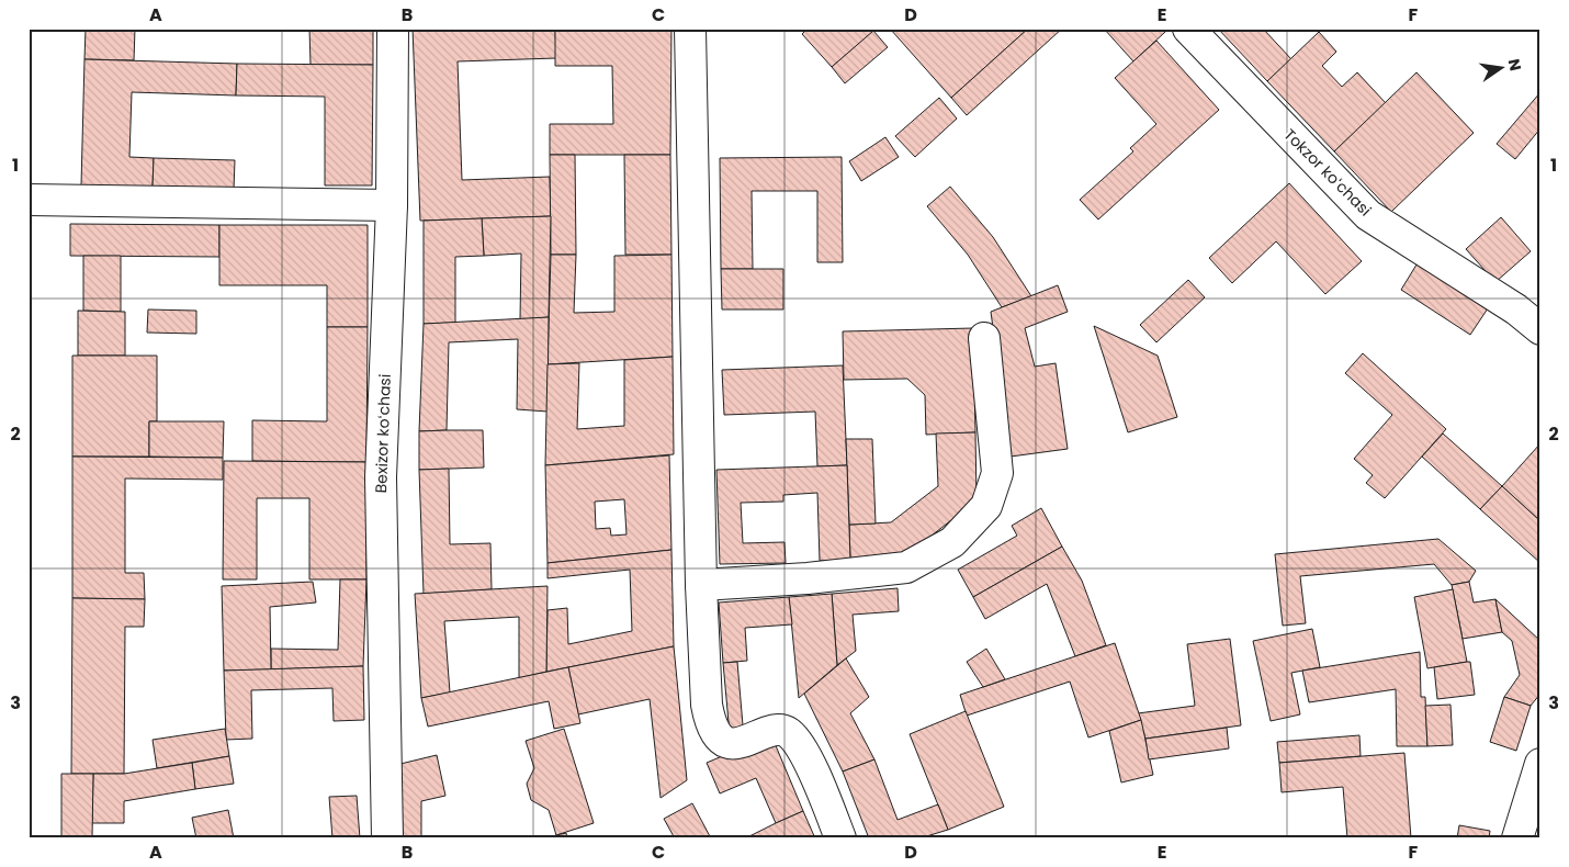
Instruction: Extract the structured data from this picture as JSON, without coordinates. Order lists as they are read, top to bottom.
{
  "streets": {
    "street": ["Tokzor koʻchasi", "Bexizor koʻchasi"]
  },
  "north": "right",
  "grid": {
    "columns": [
      "A",
      "B",
      "C",
      "D",
      "E",
      "F"
    ],
    "rows": ["1", "2", "3"]
  }
}
